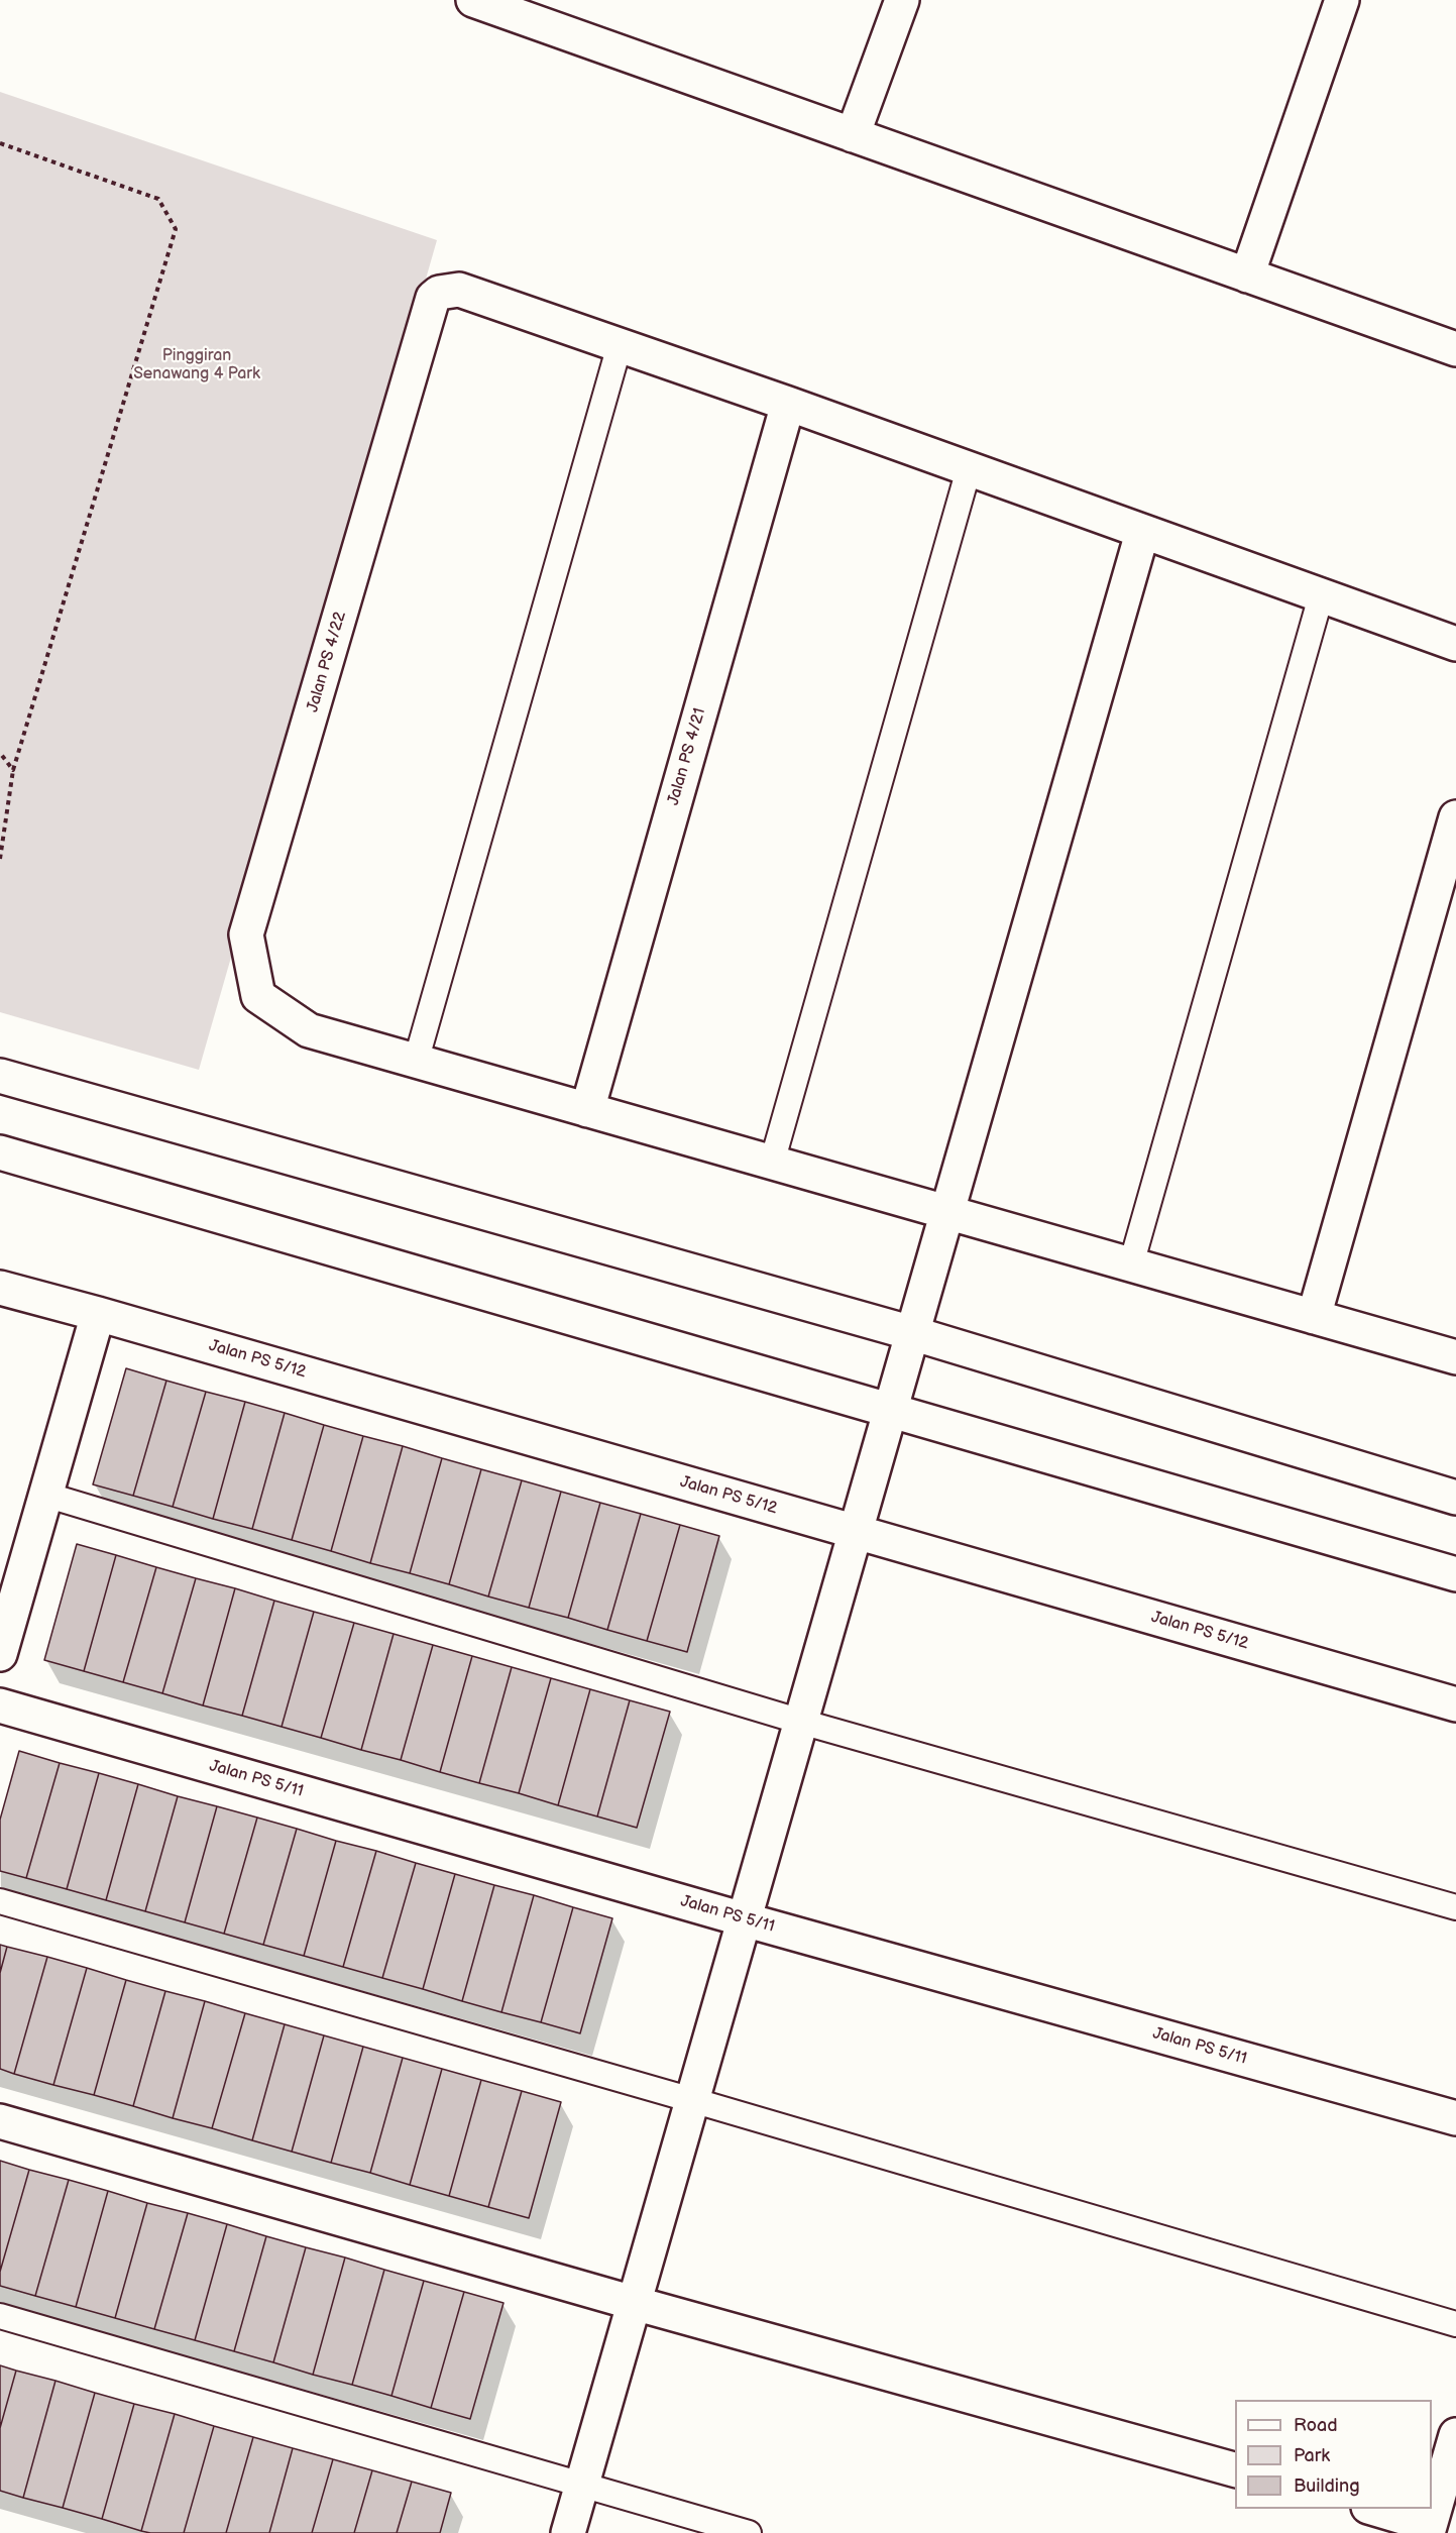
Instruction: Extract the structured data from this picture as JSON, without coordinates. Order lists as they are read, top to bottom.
{
  "streets": {
    "street": [
      "Jalan PS 4/22",
      "Jalan PS 4/21",
      "Jalan PS 5/12",
      "Jalan PS 5/11"
    ]
  },
  "parks": ["Pinggiran Senawang 4 Park"],
  "legend": ["Road", "Park", "Building"]
}
